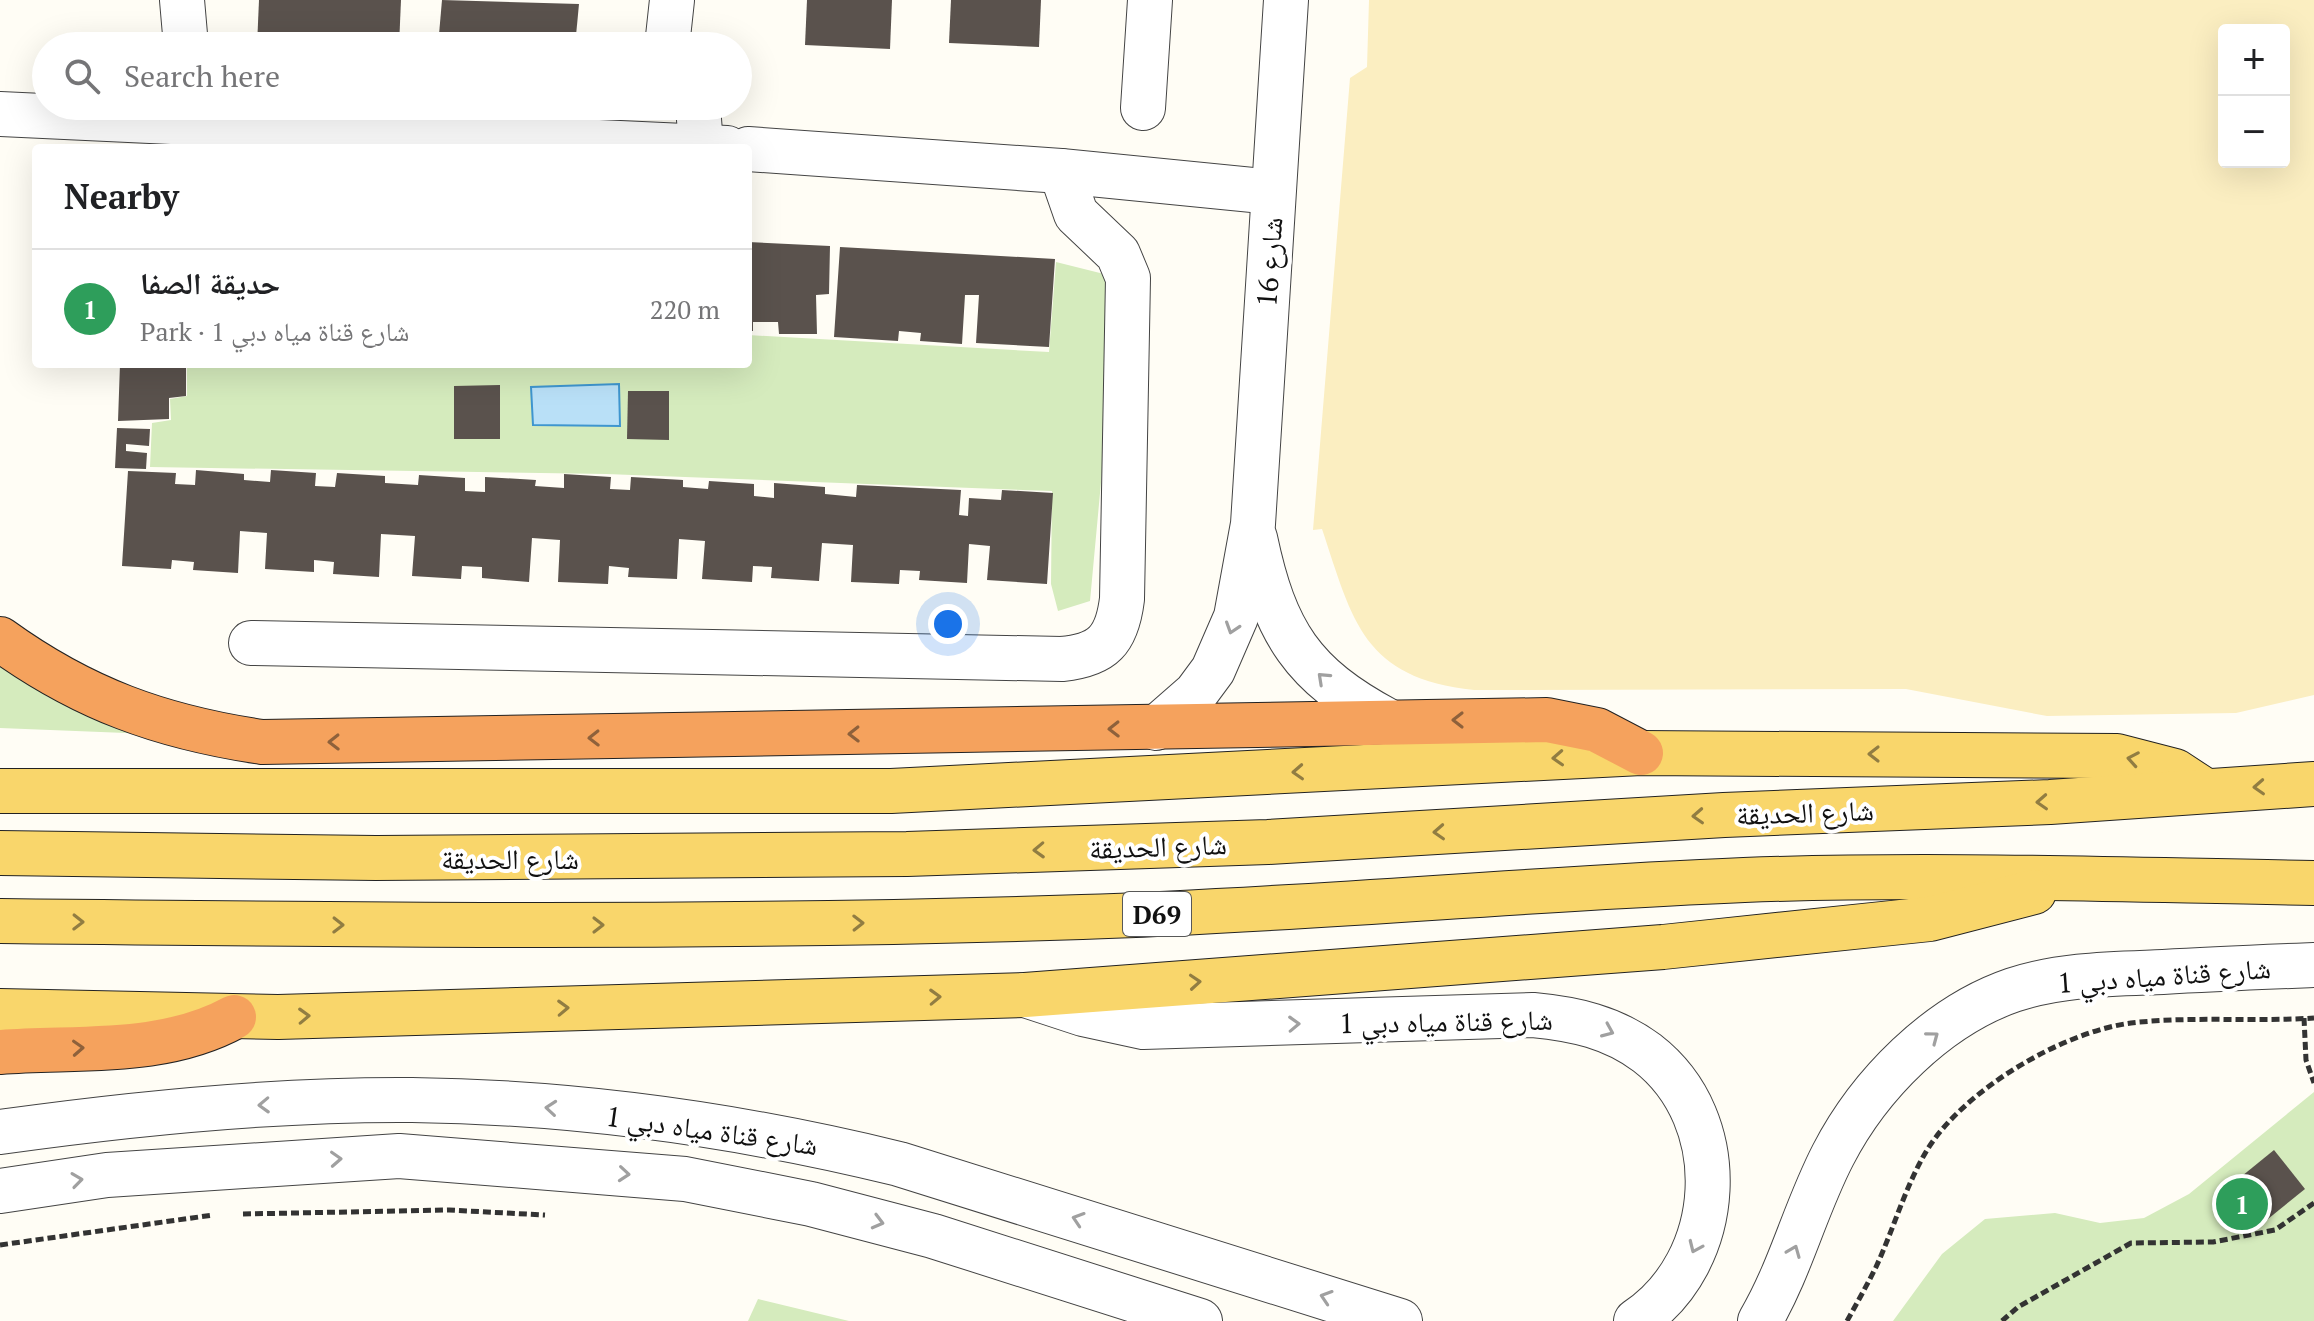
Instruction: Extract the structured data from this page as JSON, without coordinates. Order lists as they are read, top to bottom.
{
  "streets": {
    "main road": ["شارع الحديقة", "D69"],
    "street": ["شارع 16", "شارع قناة مياه دبي 1"]
  },
  "page": {
    "map_buttons": ["+", "−"],
    "search": "Search here",
    "heading": "Nearby",
    "list": [
      {
        "mark": "1",
        "name": "حديقة الصفا",
        "note": "Park · شارع قناة مياه دبي 1",
        "value": "220 m"
      }
    ],
    "pins": "1"
  }
}
